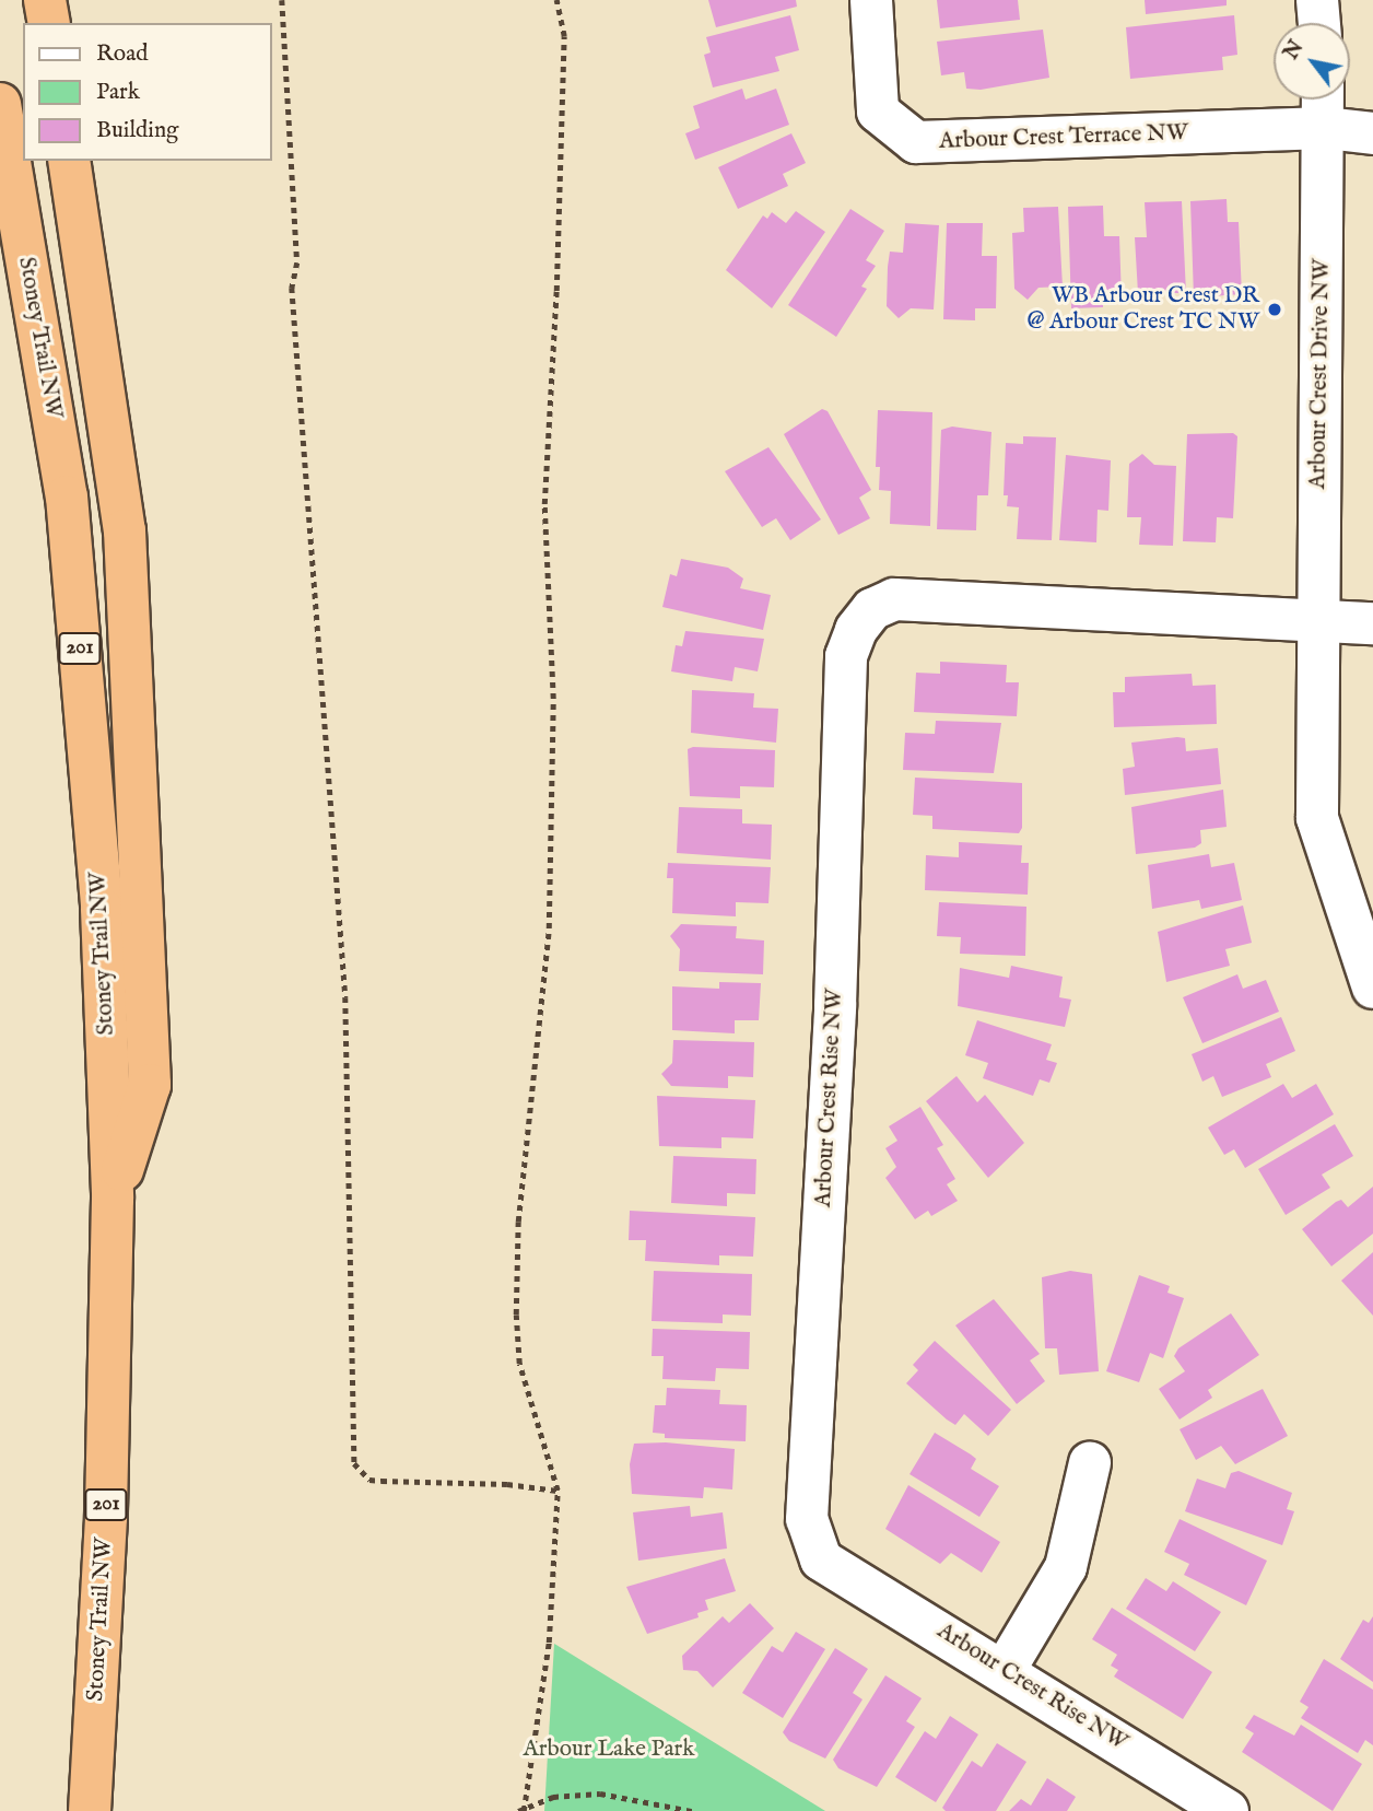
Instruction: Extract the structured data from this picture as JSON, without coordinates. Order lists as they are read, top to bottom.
{
  "streets": {
    "highway": ["Stoney Trail NW", "201"],
    "street": ["Arbour Crest Terrace NW", "Arbour Crest Drive NW", "Arbour Crest Rise NW"]
  },
  "crossings": [
    ["Arbour Crest Terrace NW", "Arbour Crest Drive NW"],
    ["Arbour Crest Drive NW", "Arbour Crest Rise NW"]
  ],
  "parks": ["Arbour Lake Park"],
  "places": ["WB Arbour Crest DR @ Arbour Crest TC NW"],
  "legend": ["Road", "Park", "Building"],
  "north": "top left"
}
